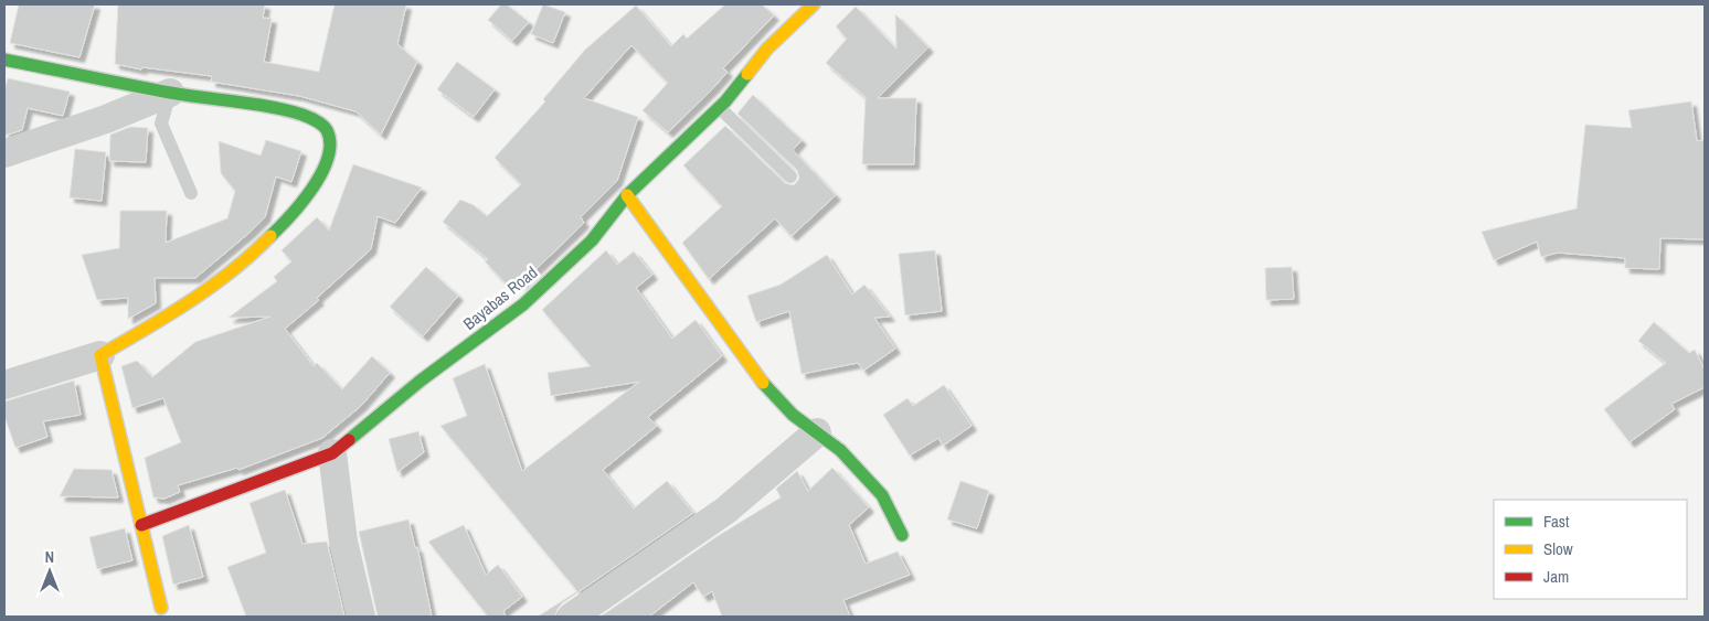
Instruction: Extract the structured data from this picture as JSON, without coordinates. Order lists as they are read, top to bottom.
{
  "streets": {
    "street": ["Bayabas Road"]
  },
  "legend": ["Fast", "Slow", "Jam"],
  "north": "top"
}
